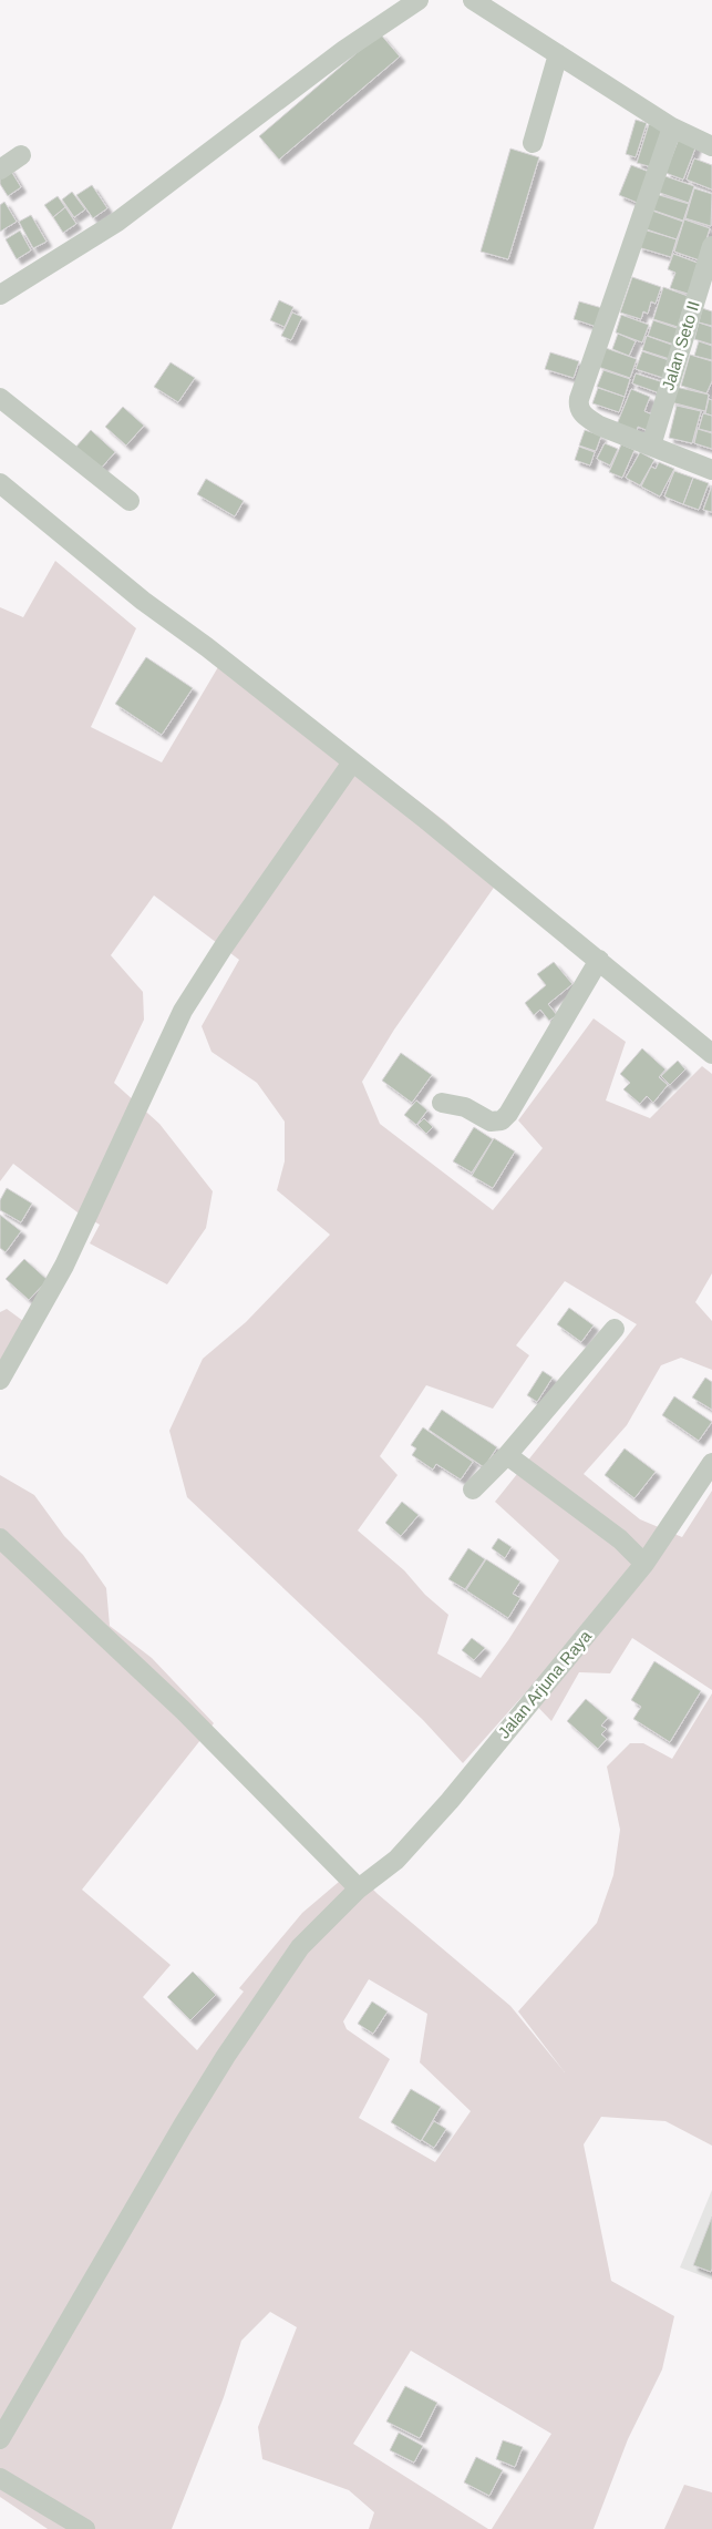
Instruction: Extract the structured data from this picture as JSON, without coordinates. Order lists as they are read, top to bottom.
{
  "streets": {
    "street": ["Jalan Seto II", "Jalan Arjuna Raya"]
  }
}
